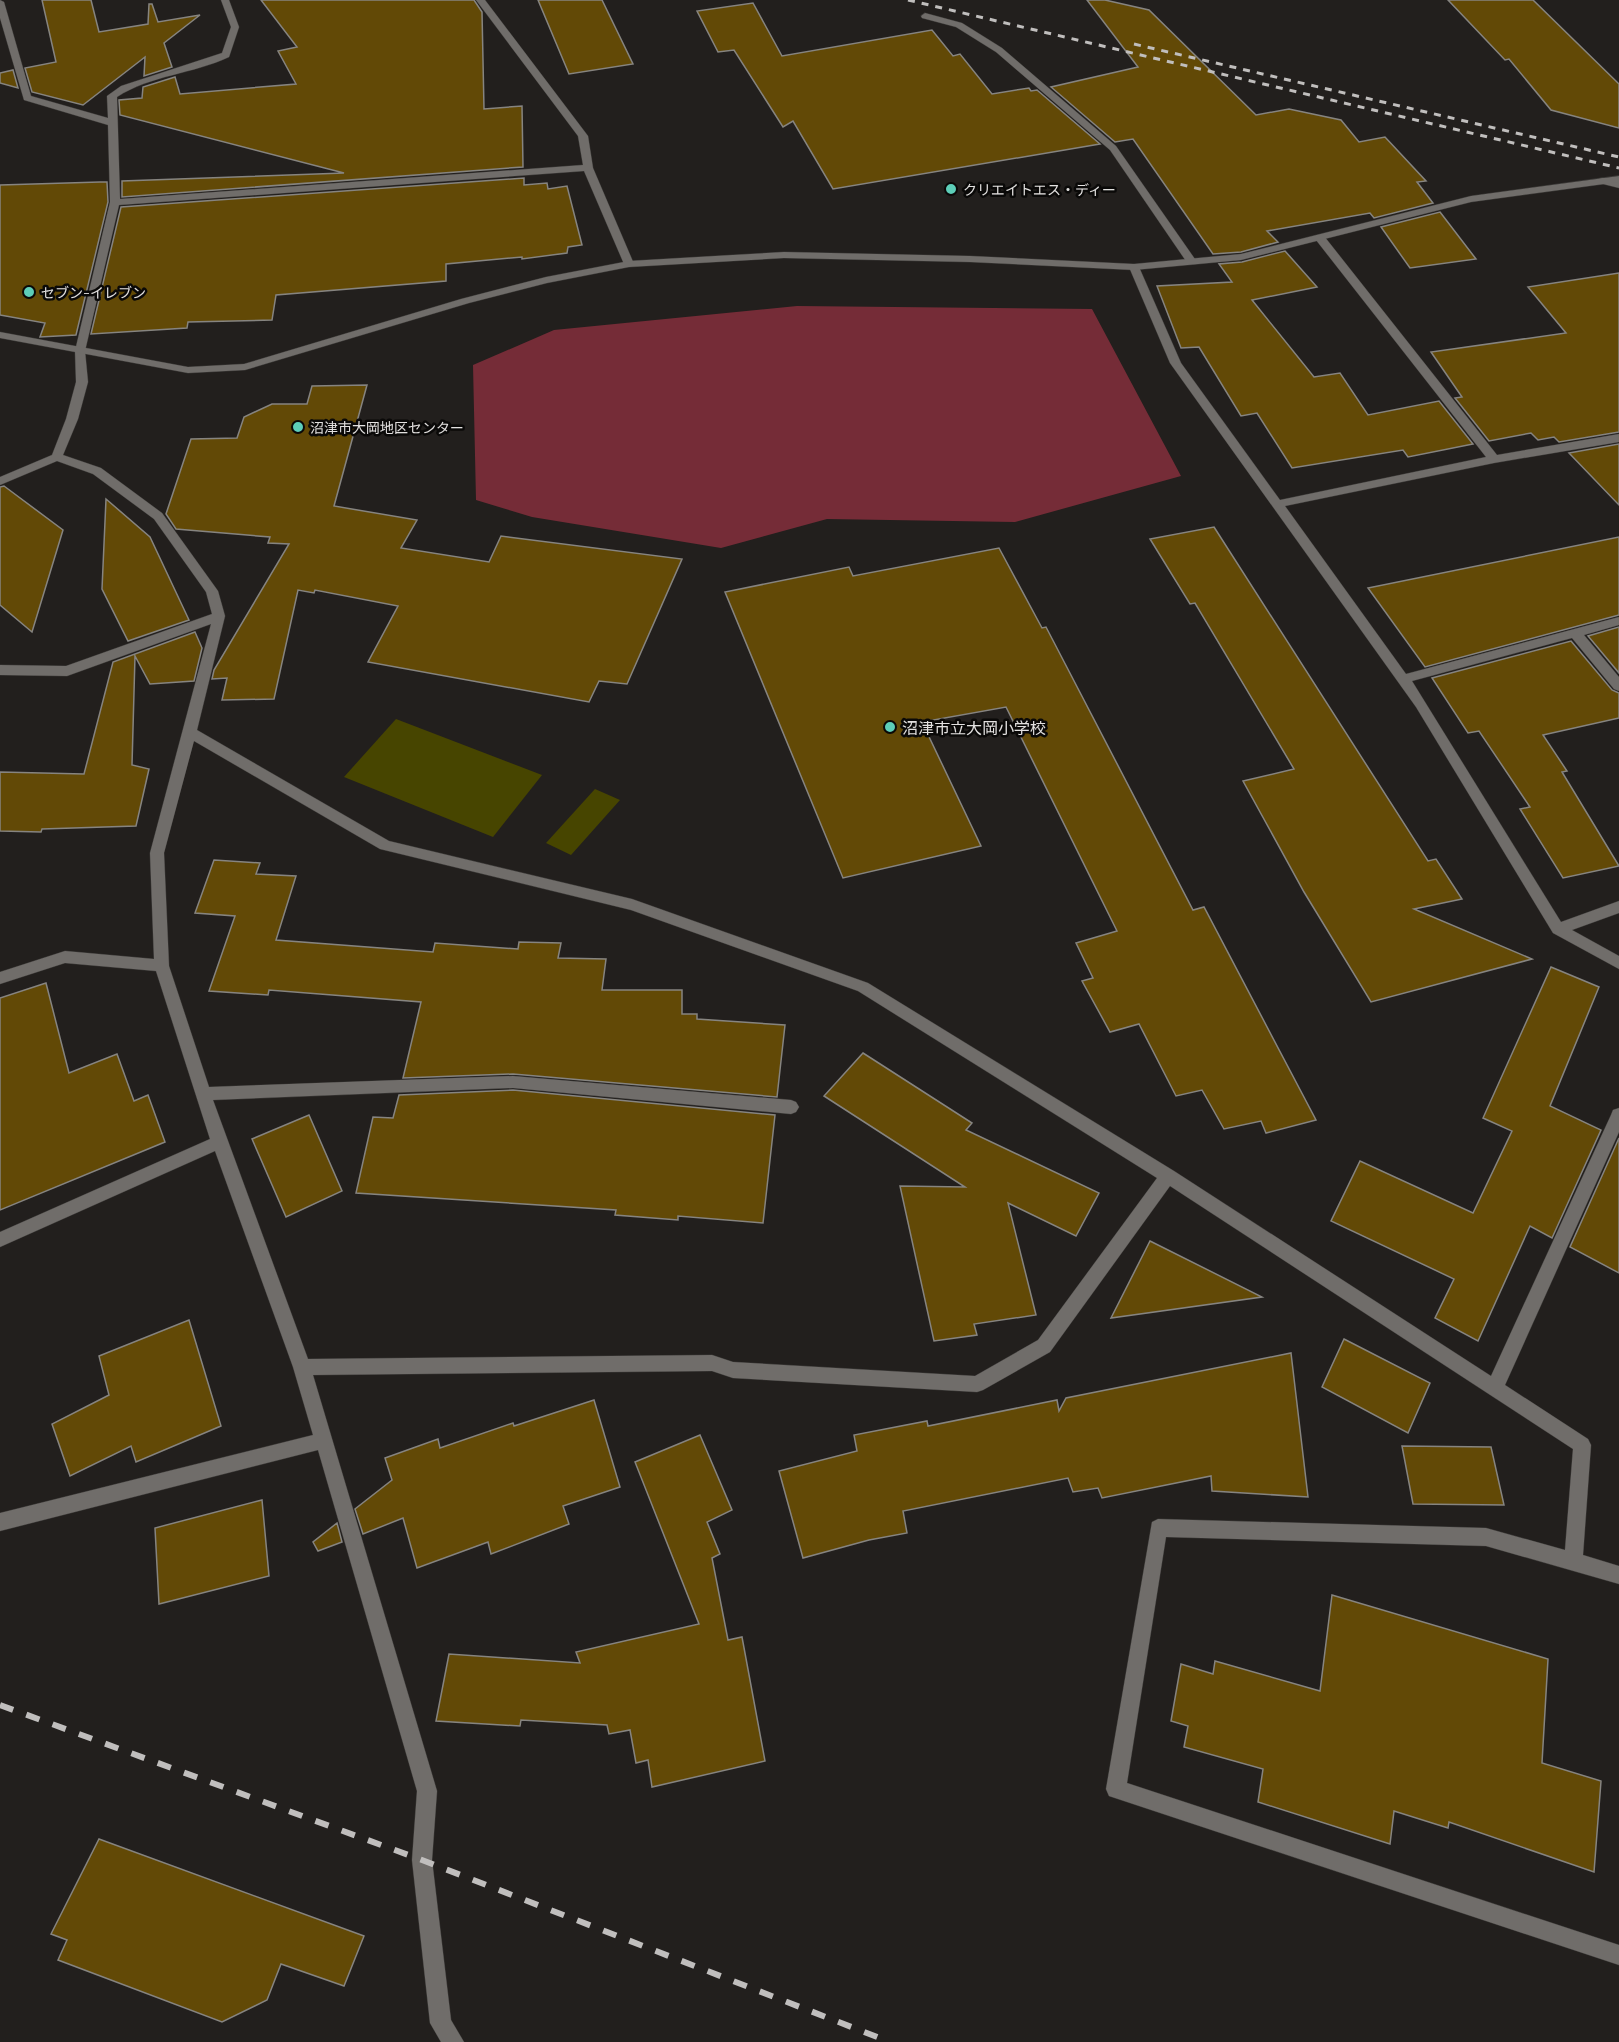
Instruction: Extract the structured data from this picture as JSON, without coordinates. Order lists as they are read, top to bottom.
{
  "places": [
    "クリエイトエス・ディー",
    "セブン-イレブン",
    "沼津市大岡地区センター",
    "沼津市立大岡小学校"
  ]
}
